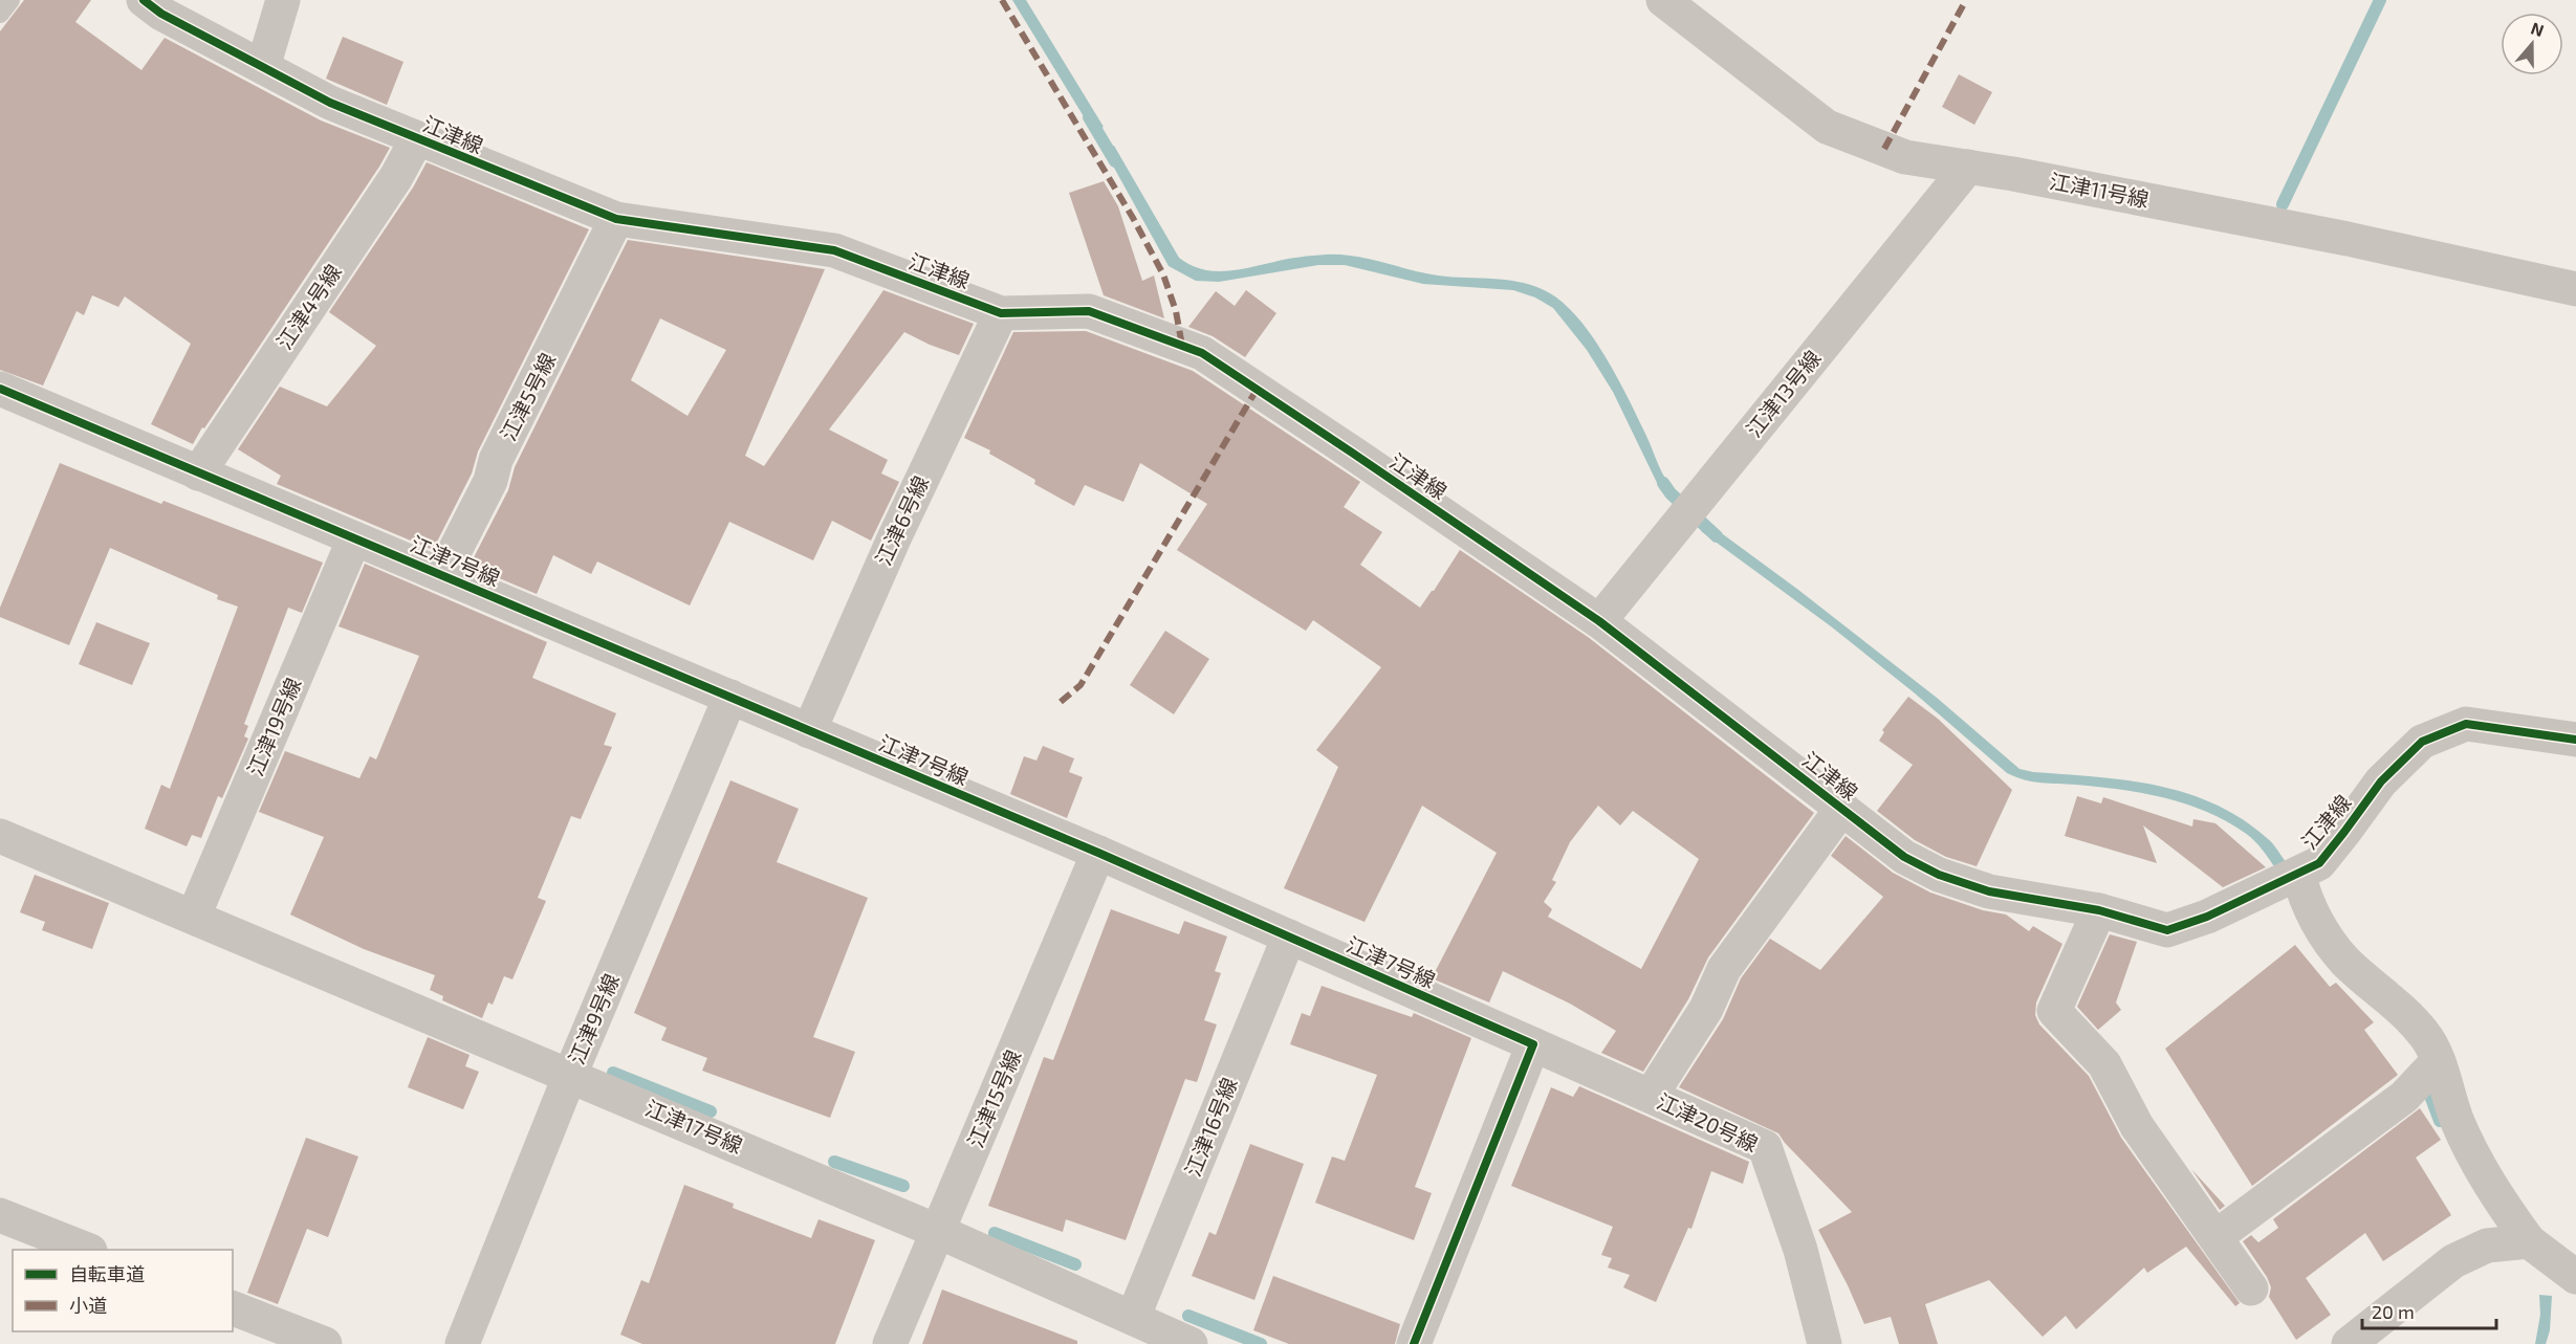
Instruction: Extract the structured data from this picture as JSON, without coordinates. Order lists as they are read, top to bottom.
{
  "streets": {
    "street": [
      "江津線",
      "江津11号線",
      "江津4号線",
      "江津13号線",
      "江津5号線",
      "江津6号線",
      "江津7号線",
      "江津19号線",
      "江津9号線",
      "江津15号線",
      "江津20号線",
      "江津17号線",
      "江津16号線"
    ]
  },
  "crossings": [
    ["江津線", "江津4号線"],
    ["江津線", "江津13号線"],
    ["江津線", "江津5号線"],
    ["江津線", "江津6号線"],
    ["江津11号線", "江津13号線"],
    ["江津4号線", "江津7号線"],
    ["江津5号線", "江津7号線"],
    ["江津6号線", "江津7号線"],
    ["江津7号線", "江津19号線"],
    ["江津7号線", "江津9号線"],
    ["江津7号線", "江津15号線"],
    ["江津7号線", "江津20号線"],
    ["江津7号線", "江津16号線"],
    ["江津19号線", "江津17号線"],
    ["江津9号線", "江津17号線"],
    ["江津15号線", "江津17号線"],
    ["江津17号線", "江津16号線"]
  ],
  "legend": ["自転車道", "小道"],
  "scale_bar": "20 m",
  "north": "top"
}
